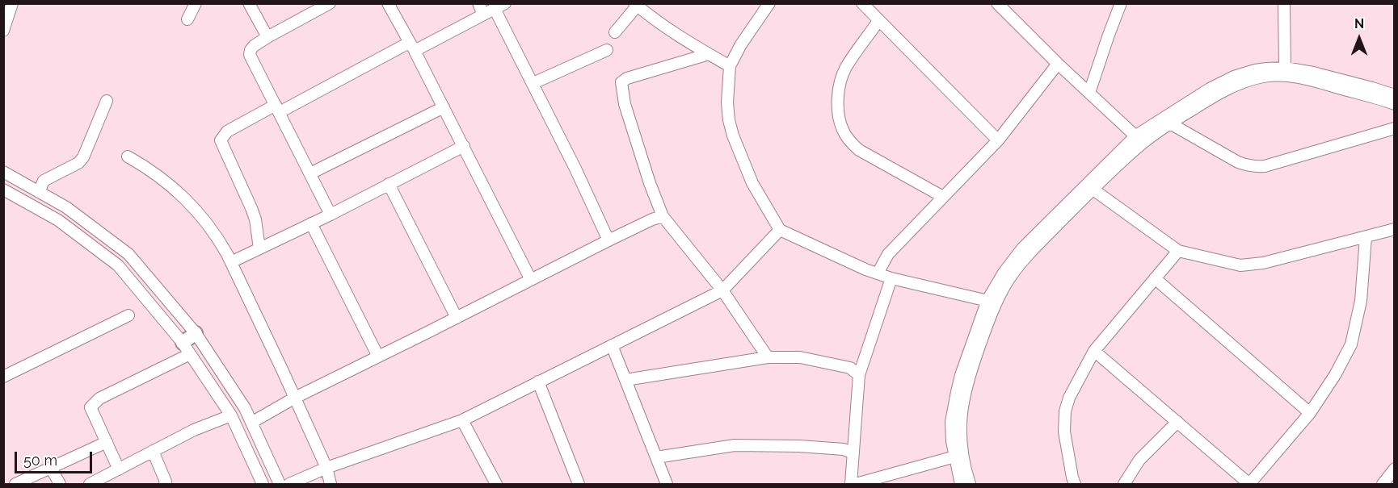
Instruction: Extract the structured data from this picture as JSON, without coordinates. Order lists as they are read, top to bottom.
{
  "scale_bar": "50 m",
  "north": "top"
}
